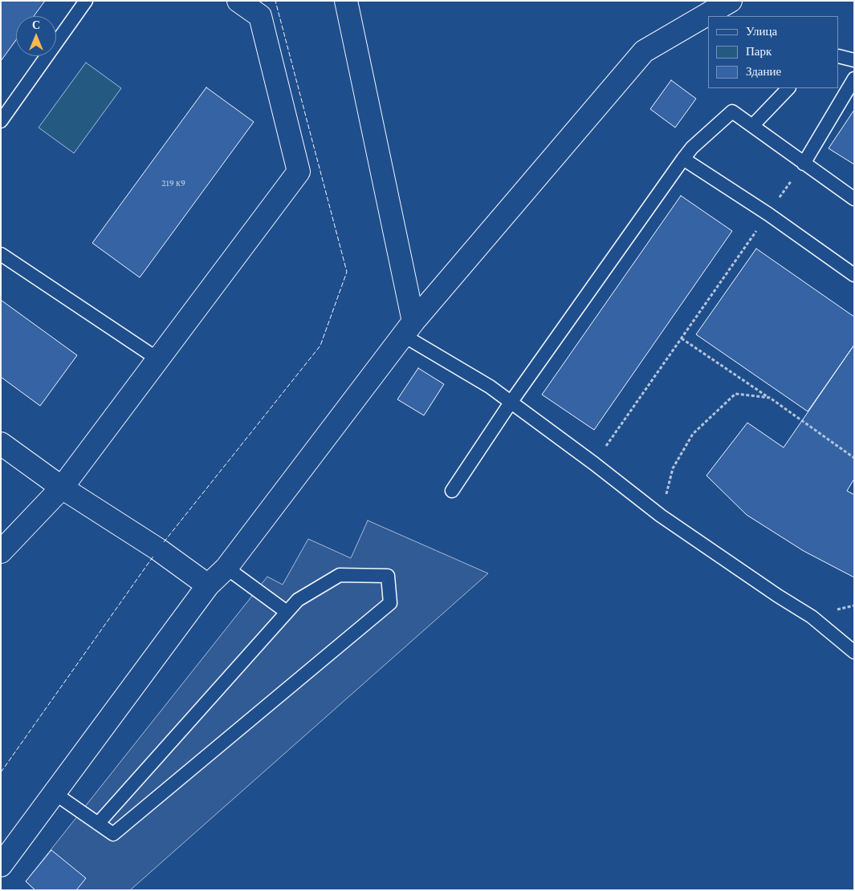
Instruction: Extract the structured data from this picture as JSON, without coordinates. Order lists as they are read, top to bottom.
{
  "house_numbers": ["219 к9"],
  "legend": ["Улица", "Парк", "Здание"],
  "north": "top"
}
